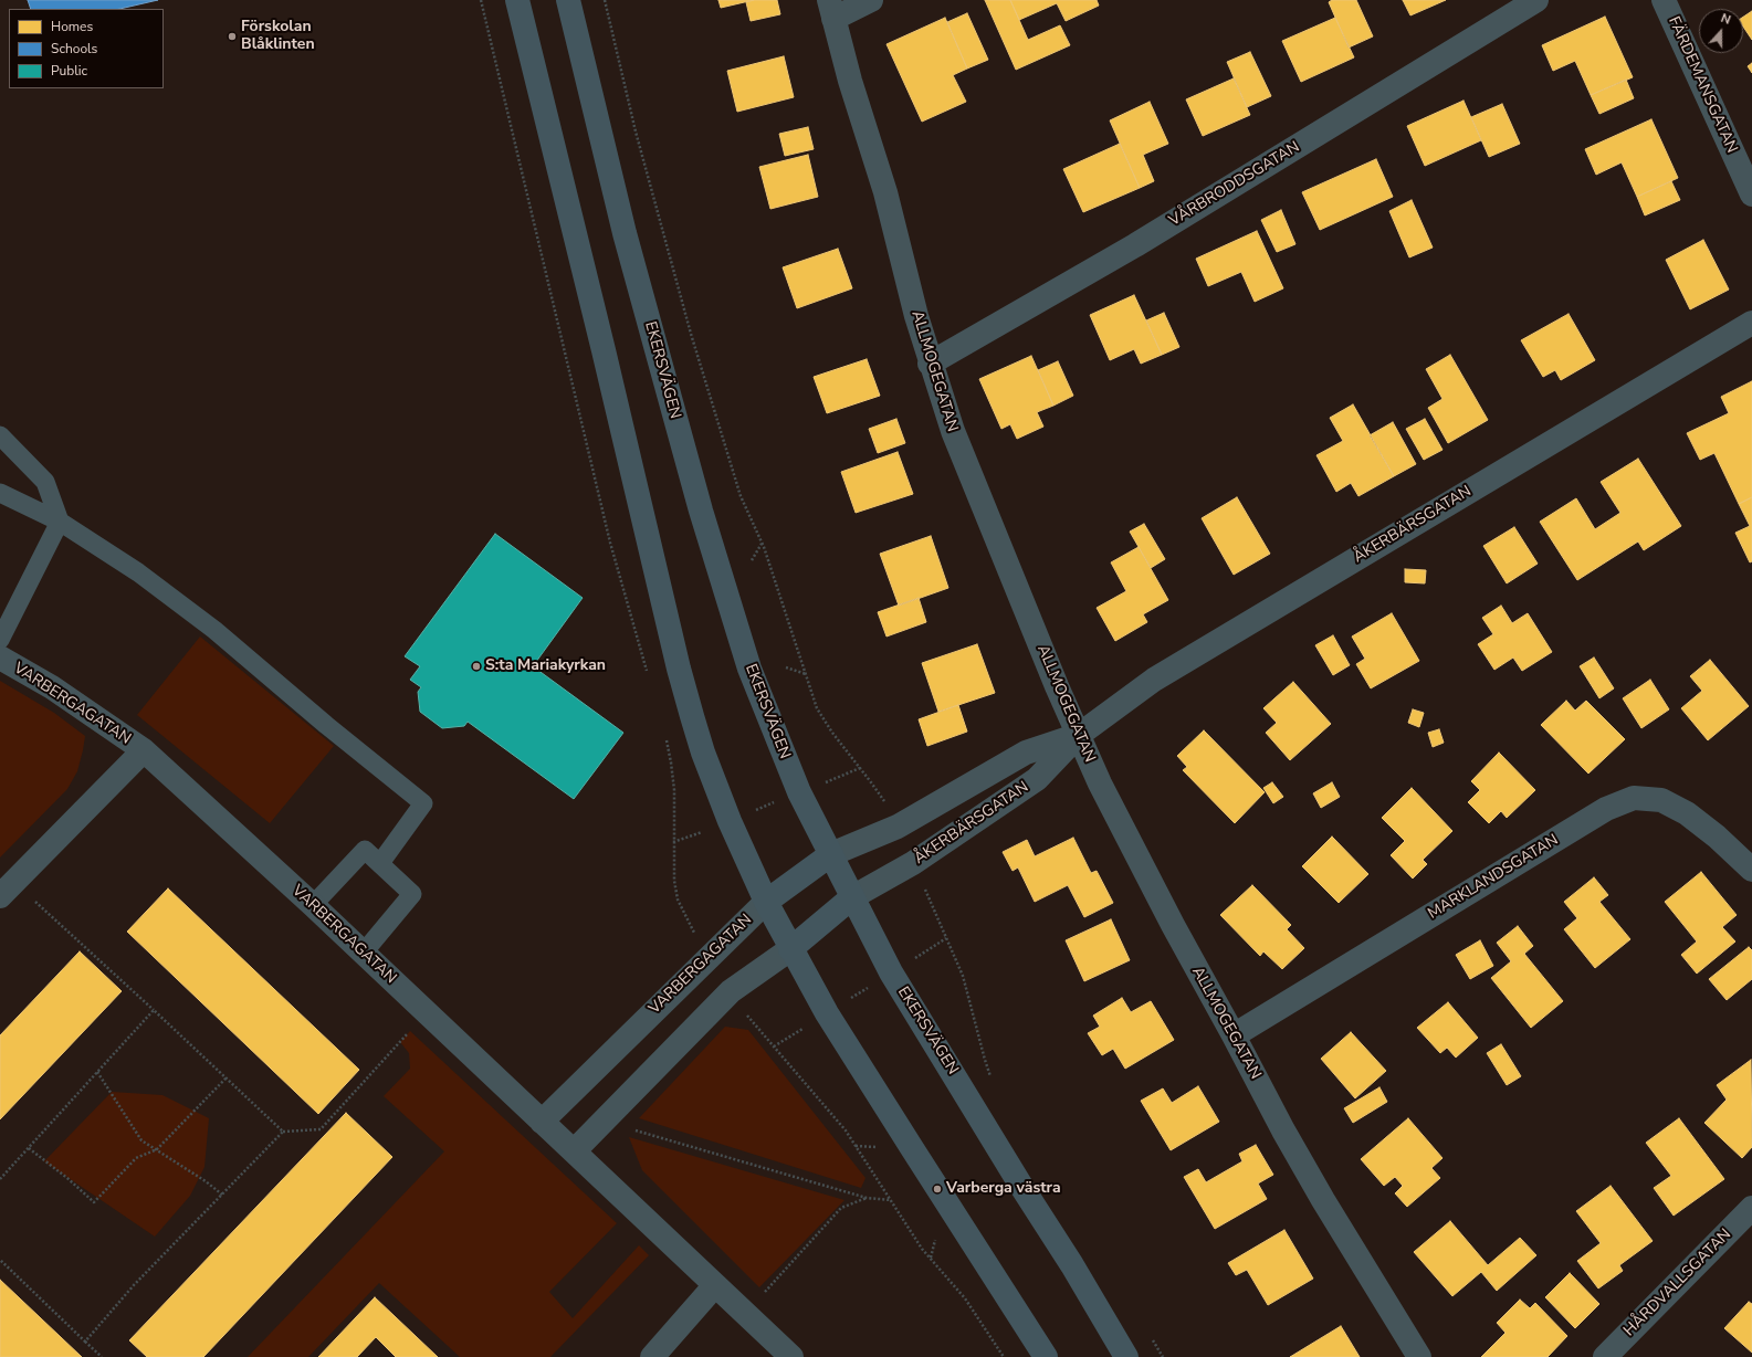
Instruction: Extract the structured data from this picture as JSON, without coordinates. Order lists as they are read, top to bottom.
{
  "streets": {
    "main road": ["EKERSVÄGEN"],
    "street": [
      "FÄRDEMANSGATAN",
      "VÅRBRODDSGATAN",
      "ALLMOGEGATAN",
      "ÅKERBÄRSGATAN",
      "VARBERGAGATAN",
      "MARKLANDSGATAN",
      "HÅRDVALLSGATAN"
    ]
  },
  "crossings": [
    ["VÅRBRODDSGATAN", "ALLMOGEGATAN"],
    ["EKERSVÄGEN", "ÅKERBÄRSGATAN"],
    ["ALLMOGEGATAN", "ÅKERBÄRSGATAN"],
    ["ALLMOGEGATAN", "MARKLANDSGATAN"]
  ],
  "places": ["Förskolan Blåklinten", "S:ta Mariakyrkan", "Varberga västra"],
  "legend": ["Homes", "Schools", "Public"],
  "north": "top"
}
